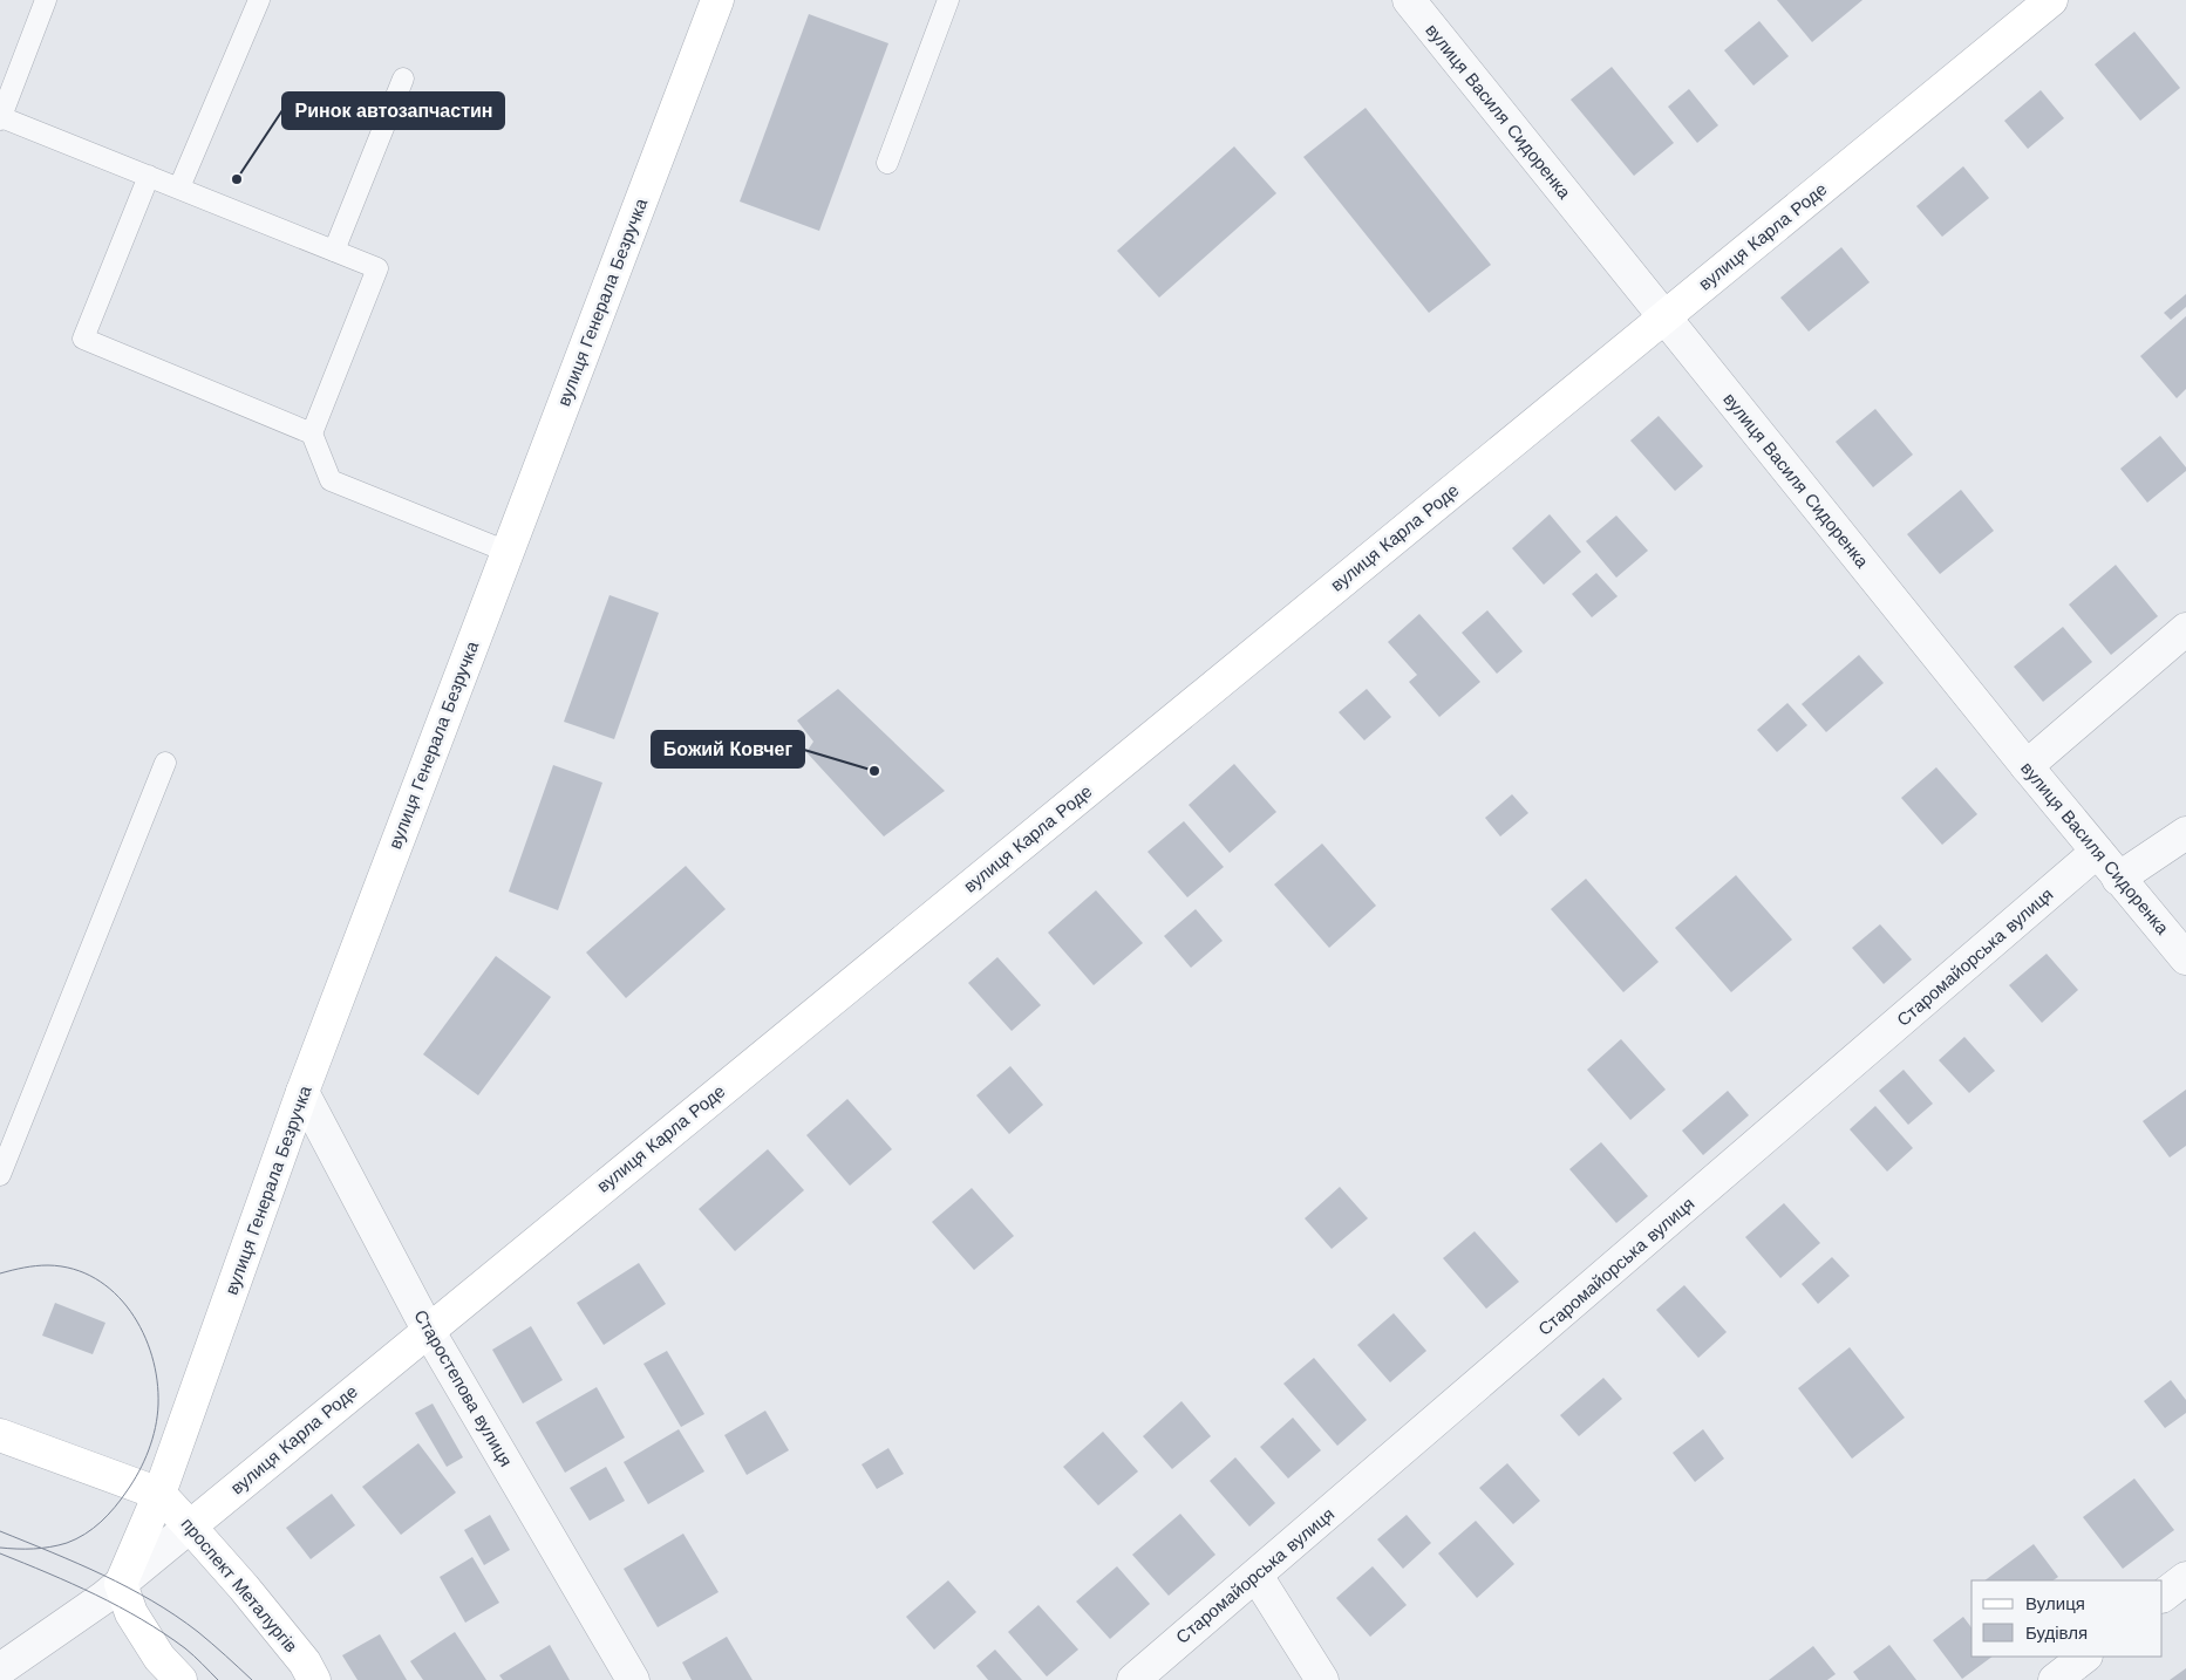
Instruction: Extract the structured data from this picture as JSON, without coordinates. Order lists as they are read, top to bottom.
{
  "streets": {
    "street": [
      "вулиця Василя Сидоренка",
      "вулиця Карла Роде",
      "вулиця Генерала Безручка",
      "Старомайорська вулиця",
      "Старостепова вулиця",
      "проспект Металургів"
    ]
  },
  "crossings": [
    ["вулиця Василя Сидоренка", "вулиця Карла Роде"],
    ["вулиця Василя Сидоренка", "Старомайорська вулиця"],
    ["вулиця Карла Роде", "Старостепова вулиця"],
    ["вулиця Карла Роде", "проспект Металургів"],
    ["вулиця Генерала Безручка", "Старостепова вулиця"],
    ["вулиця Генерала Безручка", "проспект Металургів"]
  ],
  "places": ["Ринок автозапчастин", "Божий Ковчег"],
  "legend": ["Вулиця", "Будівля"]
}
